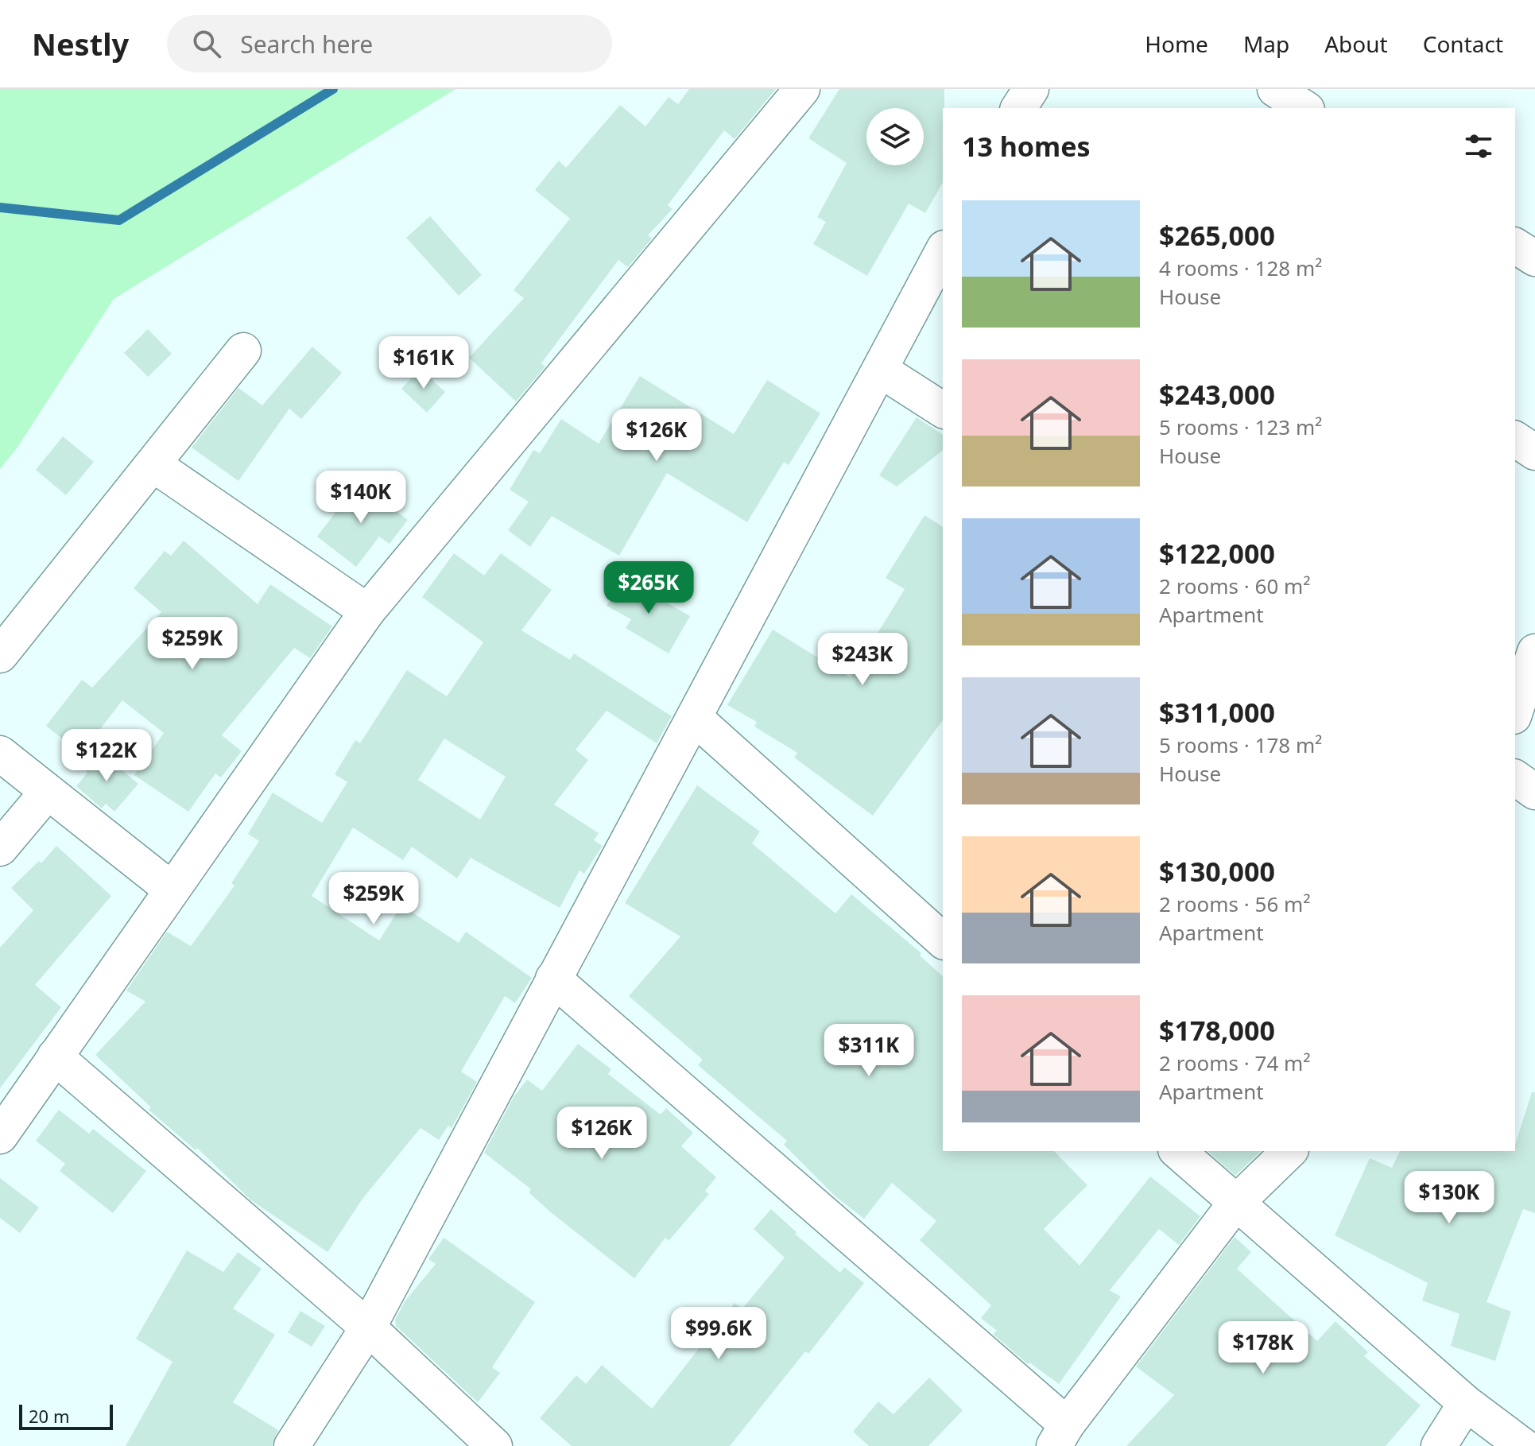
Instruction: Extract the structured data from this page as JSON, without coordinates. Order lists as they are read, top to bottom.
{
  "scale_bar": "20 m",
  "page": {
    "header": "Nestly",
    "search": "Search here",
    "nav": [
      "Home",
      "Map",
      "About",
      "Contact"
    ],
    "heading": "13 homes",
    "list": [
      {
        "name": "$265,000",
        "note": "4 rooms · 128 m² · House"
      },
      {
        "name": "$243,000",
        "note": "5 rooms · 123 m² · House"
      },
      {
        "name": "$122,000",
        "note": "2 rooms · 60 m² · Apartment"
      },
      {
        "name": "$311,000",
        "note": "5 rooms · 178 m² · House"
      },
      {
        "name": "$130,000",
        "note": "2 rooms · 56 m² · Apartment"
      },
      {
        "name": "$178,000",
        "note": "2 rooms · 74 m² · Apartment"
      }
    ],
    "price": [
      "$161K",
      "$126K",
      "$140K",
      "$265K",
      "$259K",
      "$243K",
      "$122K",
      "$259K",
      "$311K",
      "$126K",
      "$130K",
      "$99.6K",
      "$178K"
    ],
    "scale": "20 m"
  }
}
